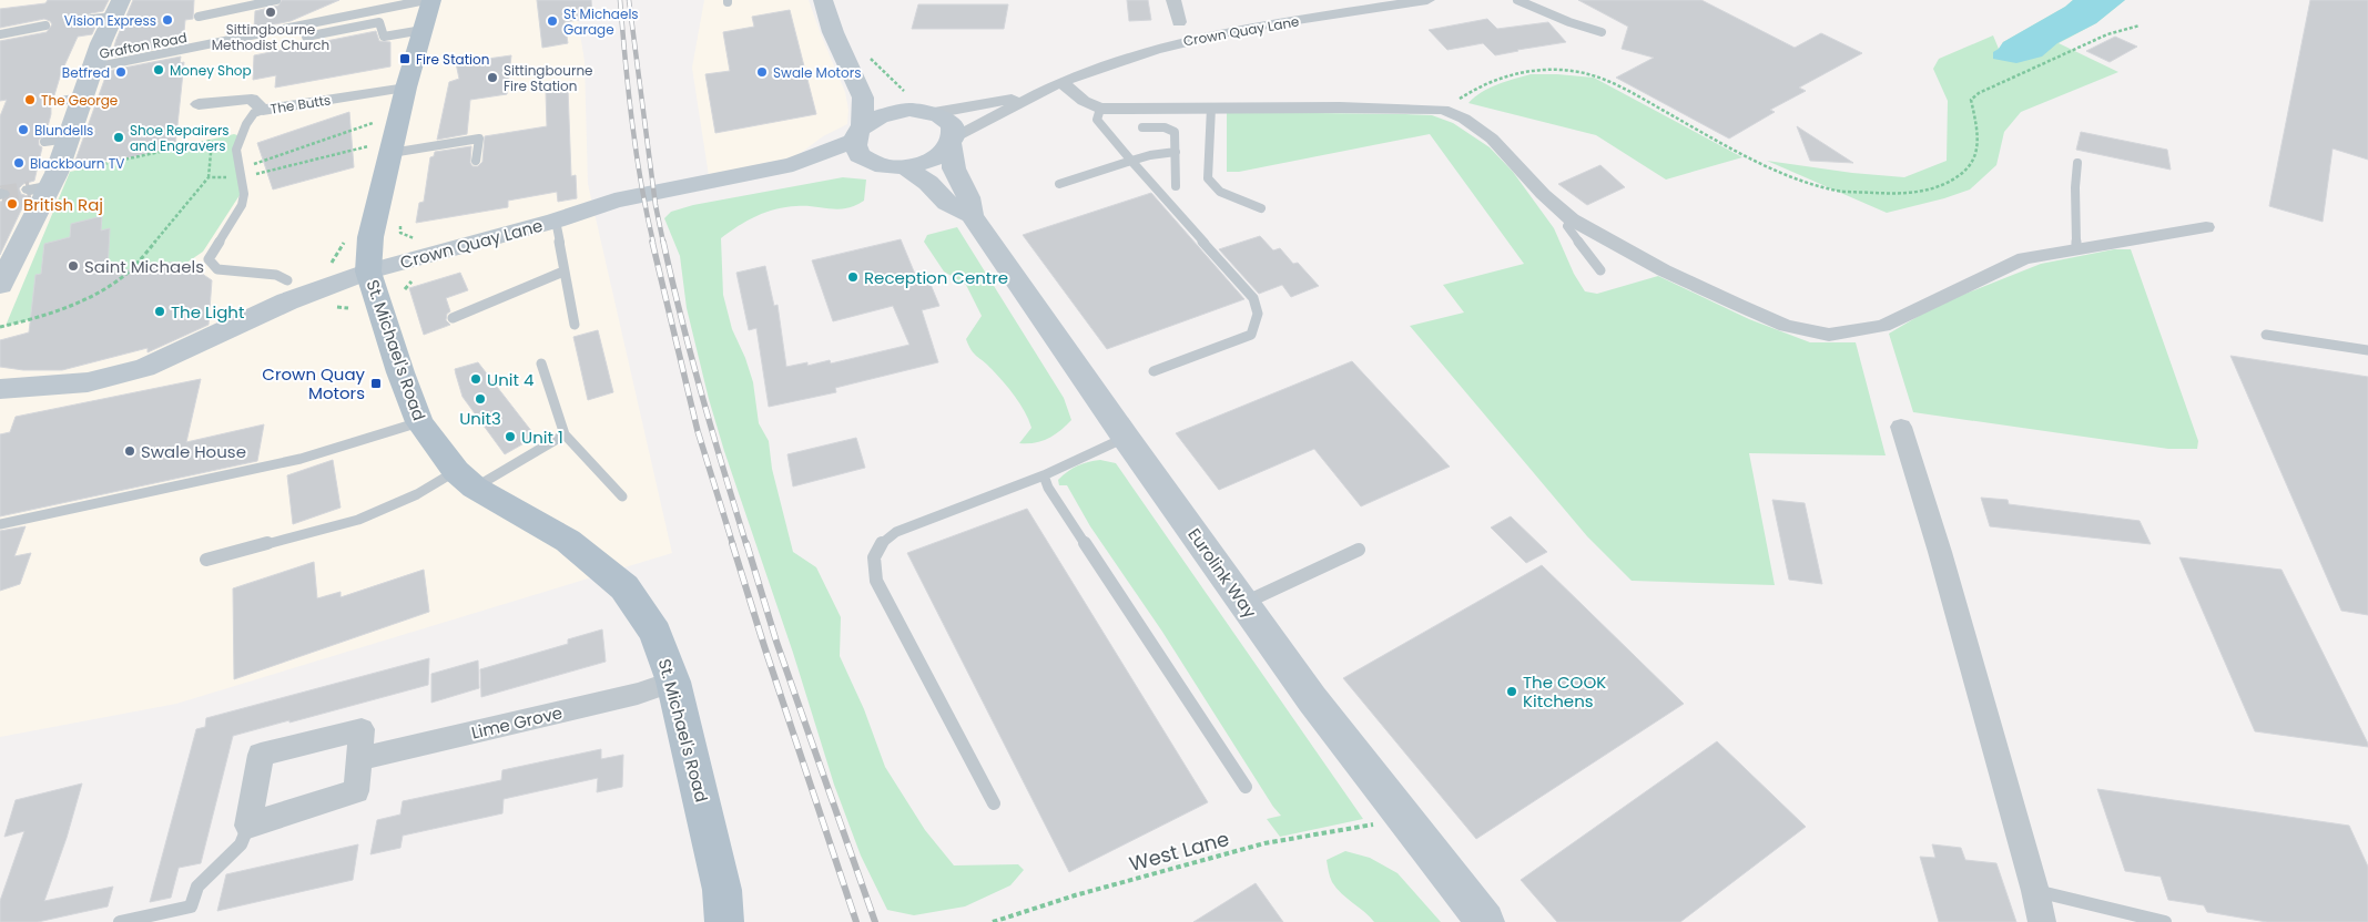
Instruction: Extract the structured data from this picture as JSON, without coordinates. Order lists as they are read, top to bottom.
{
  "streets": {
    "main road": ["Crown Quay Lane", "St. Michael's Road", "Eurolink Way"],
    "street": ["The Butts", "Lime Grove"],
    "lane": ["Grafton Road"],
    "path": ["West Lane"]
  },
  "crossings": [
    ["Crown Quay Lane", "St. Michael's Road"],
    ["Crown Quay Lane", "Eurolink Way"],
    ["The Butts", "St. Michael's Road"],
    ["St. Michael's Road", "Lime Grove"]
  ],
  "places": {
    "other": [
      "Sittingbourne Methodist Church",
      "Vision Express",
      "St Michaels Garage",
      "Money Shop",
      "Betfred",
      "Swale Motors",
      "Sittingbourne Fire Station",
      "The George",
      "Blundells",
      "Shoe Repairers and Engravers",
      "Blackbourn TV",
      "British Raj",
      "Saint Michaels",
      "Reception Centre",
      "The Light",
      "Unit 4",
      "Unit3",
      "Unit 1",
      "Swale House",
      "The COOK Kitchens"
    ],
    "transit": ["Fire Station", "Crown Quay Motors"]
  }
}
